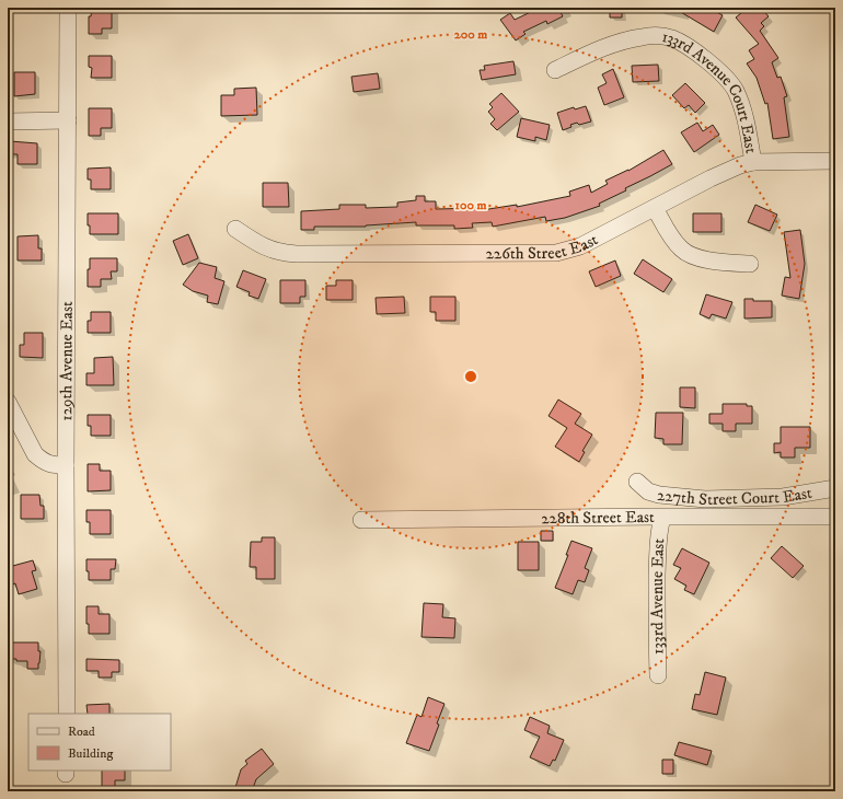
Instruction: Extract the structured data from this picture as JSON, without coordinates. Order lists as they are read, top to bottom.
{
  "streets": {
    "street": [
      "133rd Avenue Court East",
      "226th Street East",
      "129th Avenue East",
      "227th Street Court East",
      "228th Street East",
      "133rd Avenue East"
    ]
  },
  "crossings": [
    ["133rd Avenue Court East", "226th Street East"],
    ["228th Street East", "133rd Avenue East"]
  ],
  "legend": ["Road", "Building"],
  "rings": ["200 m", "100 m"]
}
